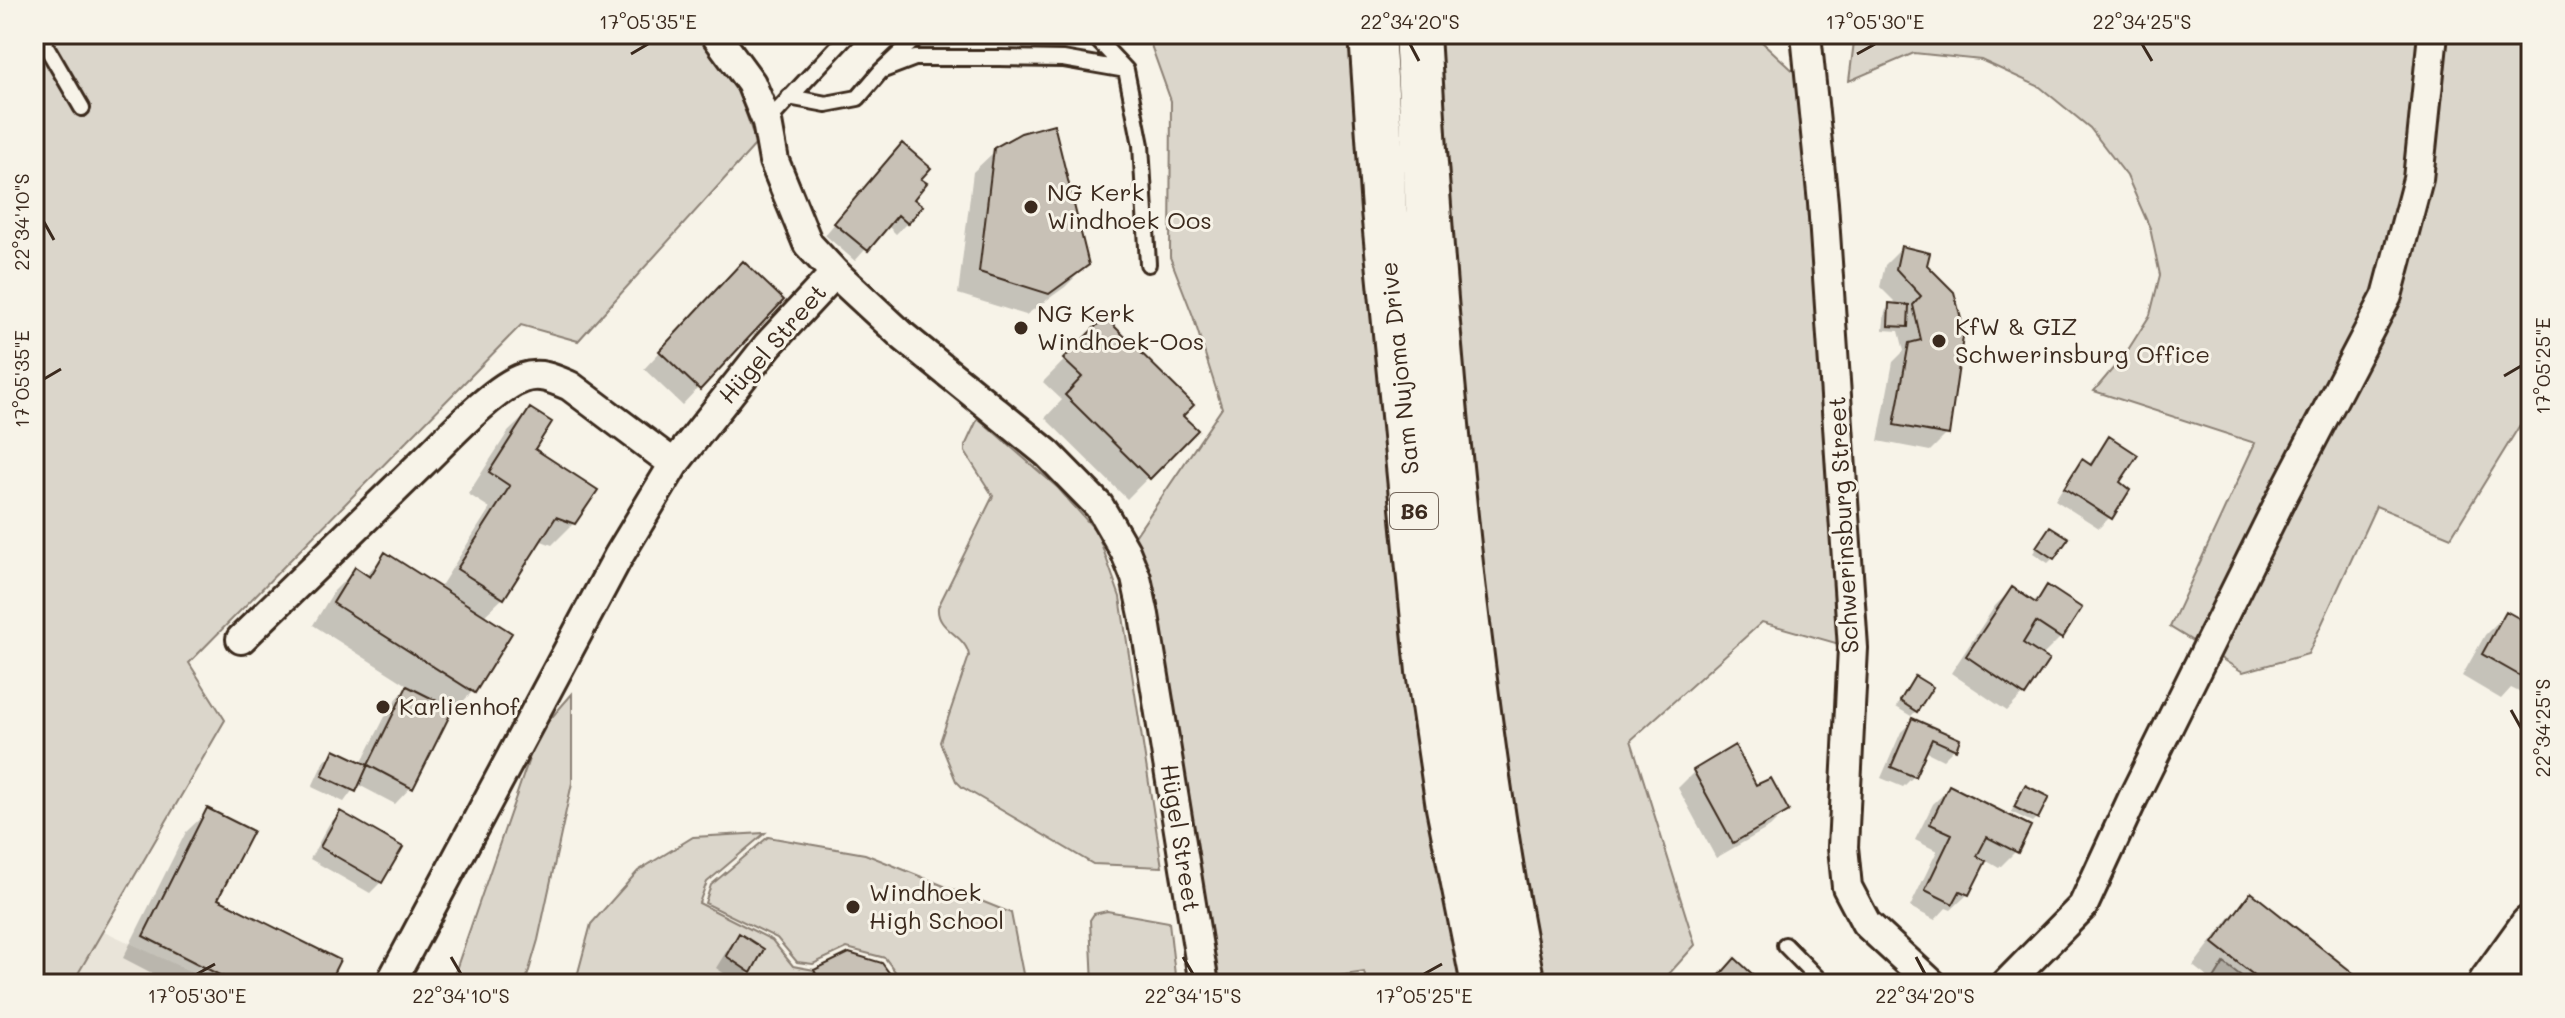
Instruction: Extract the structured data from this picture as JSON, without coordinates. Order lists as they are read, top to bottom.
{
  "streets": {
    "highway": ["Sam Nujoma Drive", "B6"],
    "street": ["Hügel Street", "Schwerinsburg Street"]
  },
  "places": [
    "NG Kerk Windhoek Oos",
    "NG Kerk Windhoek-Oos",
    "KfW & GIZ Schwerinsburg Office",
    "Karlienhof",
    "Windhoek High School"
  ],
  "coordinates": [
    "17°05'35\"E",
    "22°34'20\"S",
    "17°05'30\"E",
    "22°34'25\"S",
    "22°34'10\"S",
    "17°05'25\"E",
    "22°34'15\"S"
  ]
}
